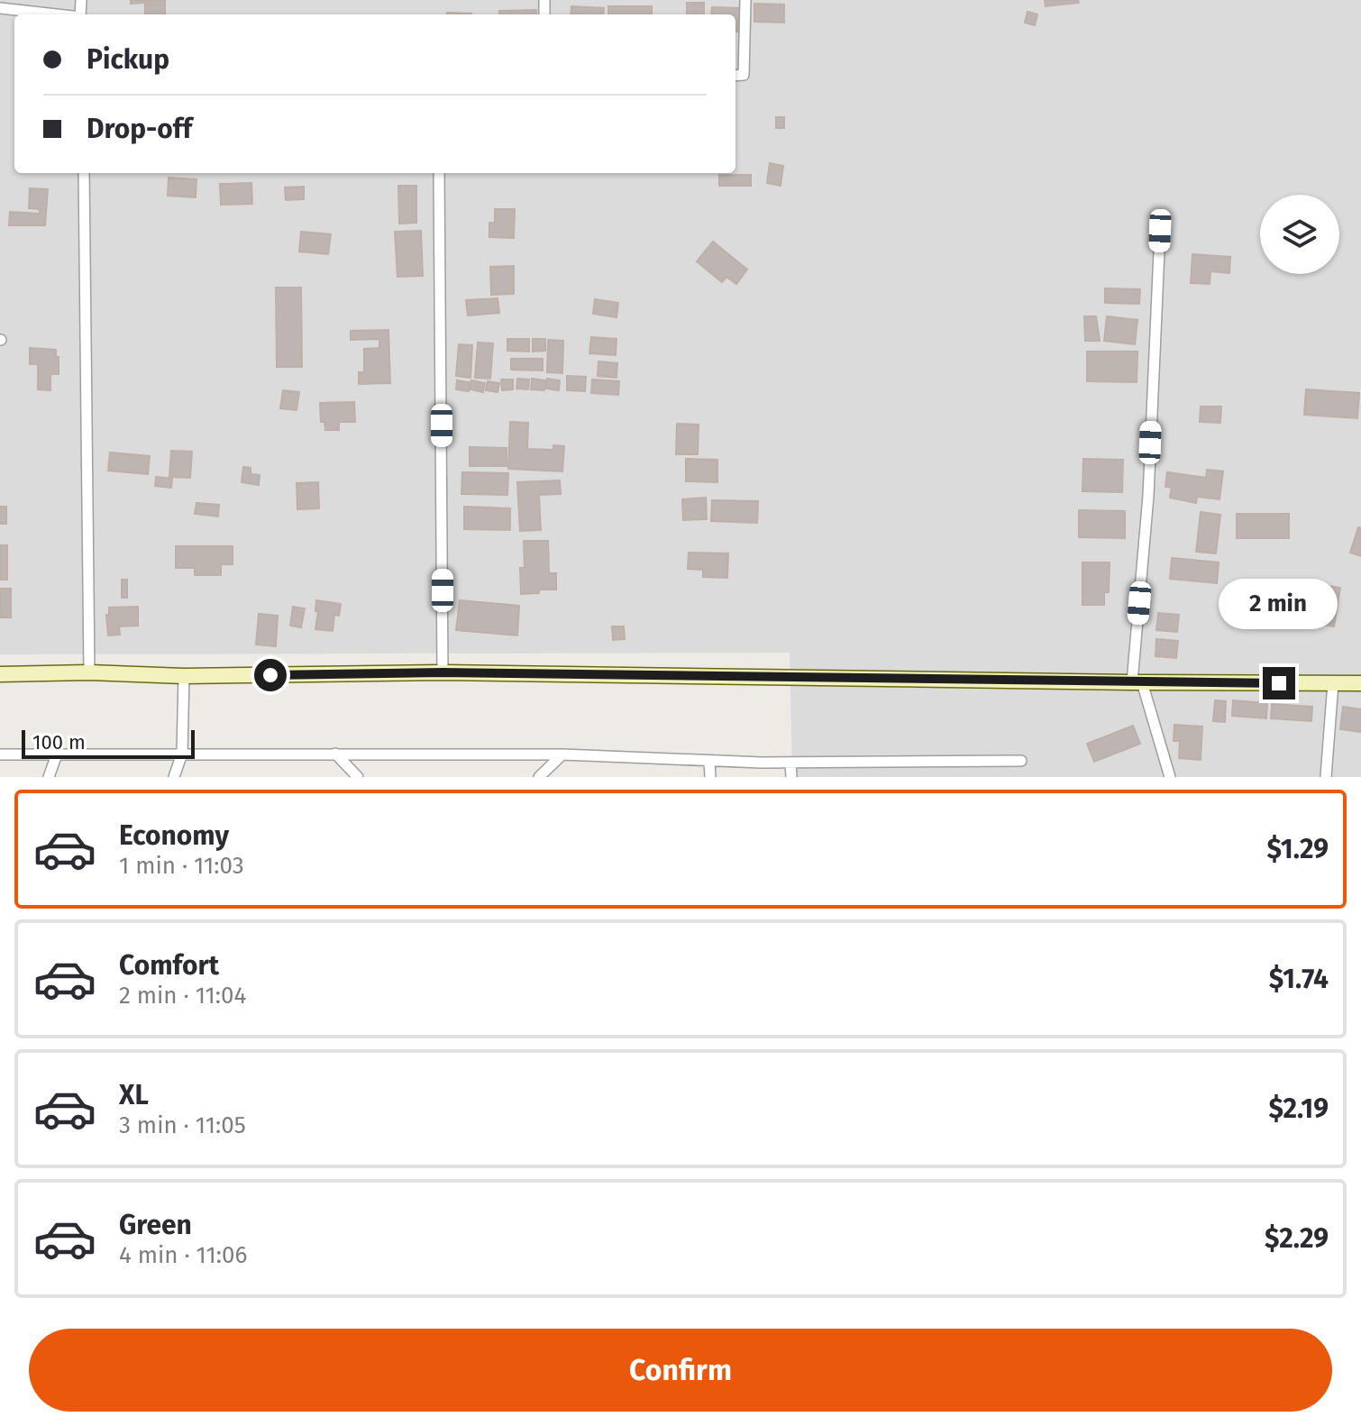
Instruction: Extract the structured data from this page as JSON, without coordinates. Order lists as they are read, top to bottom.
{
  "scale_bar": "100 m",
  "page": {
    "banner": ["Pickup", "Drop-off"],
    "bubble": "2 min",
    "scale": "100 m",
    "list": [
      {
        "name": "Economy",
        "note": "1 min · 11:03",
        "value": "$1.29"
      },
      {
        "name": "Comfort",
        "note": "2 min · 11:04",
        "value": "$1.74"
      },
      {
        "name": "XL",
        "note": "3 min · 11:05",
        "value": "$2.19"
      },
      {
        "name": "Green",
        "note": "4 min · 11:06",
        "value": "$2.29"
      }
    ],
    "buttons": "Confirm"
  }
}
